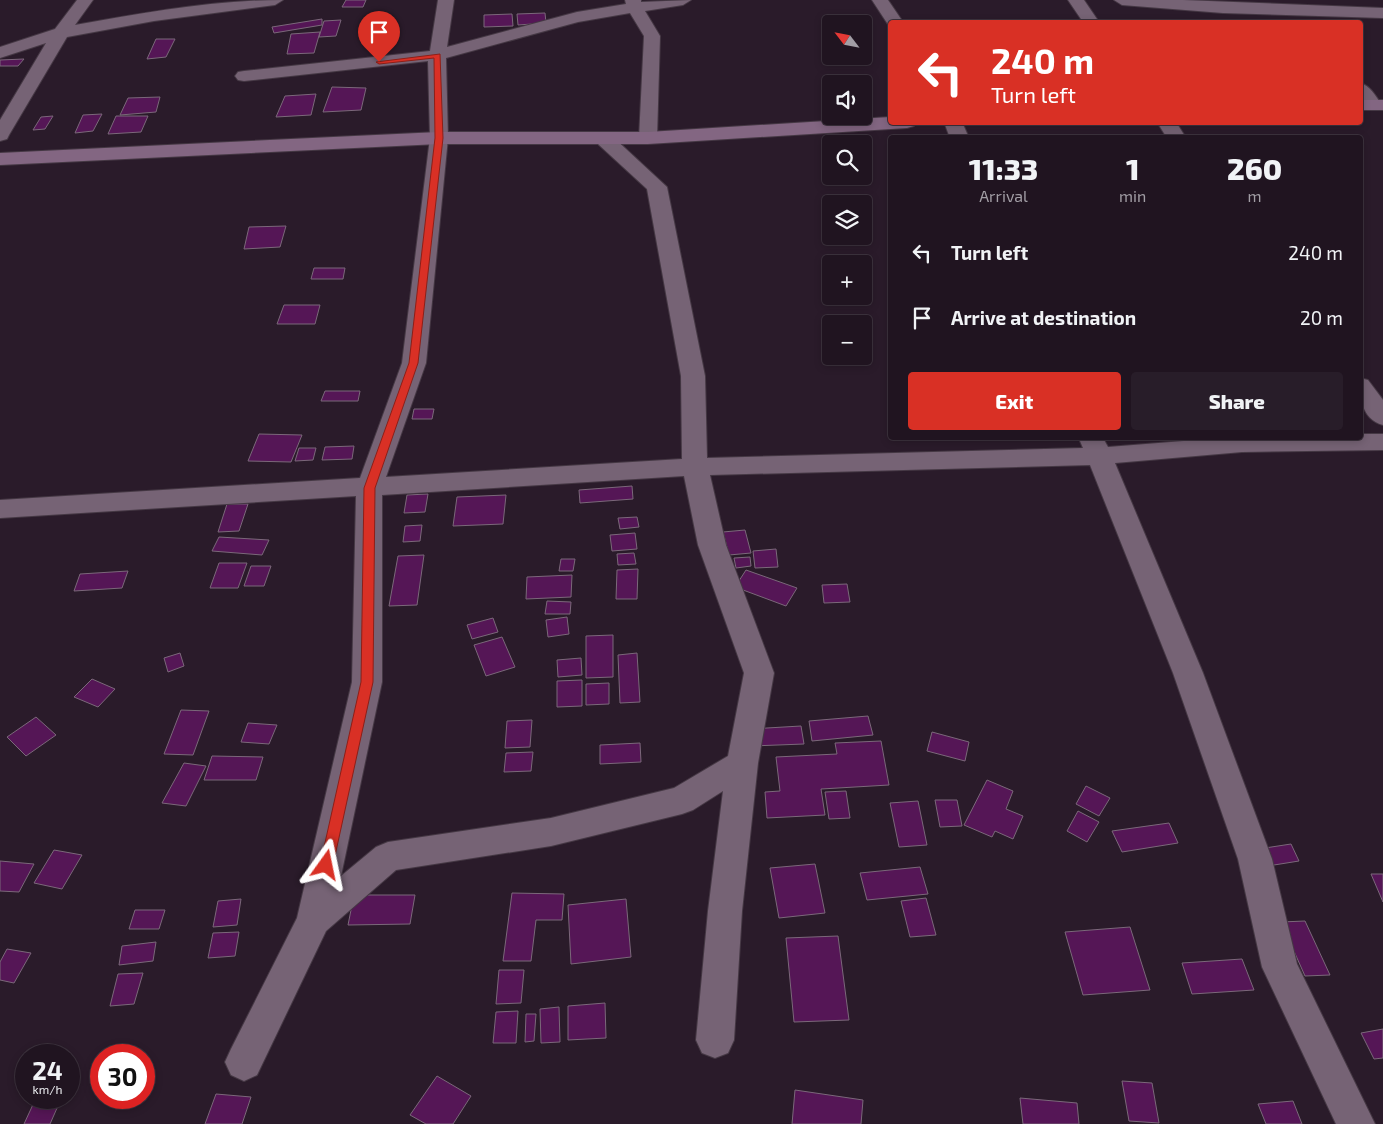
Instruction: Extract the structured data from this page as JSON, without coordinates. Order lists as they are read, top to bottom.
{
  "north": "top left",
  "page": {
    "map_buttons": ["+", "−"],
    "turn": ["240 m", "Turn left"],
    "eta": [
      "11:33",
      "Arrival",
      "1",
      "min",
      "260",
      "m"
    ],
    "list": [
      {
        "name": "Turn left",
        "value": "240 m"
      },
      {
        "name": "Arrive at destination",
        "value": "20 m"
      }
    ],
    "buttons": ["Exit", "Share"],
    "speed": "24 km/h",
    "limit": "30"
  }
}
